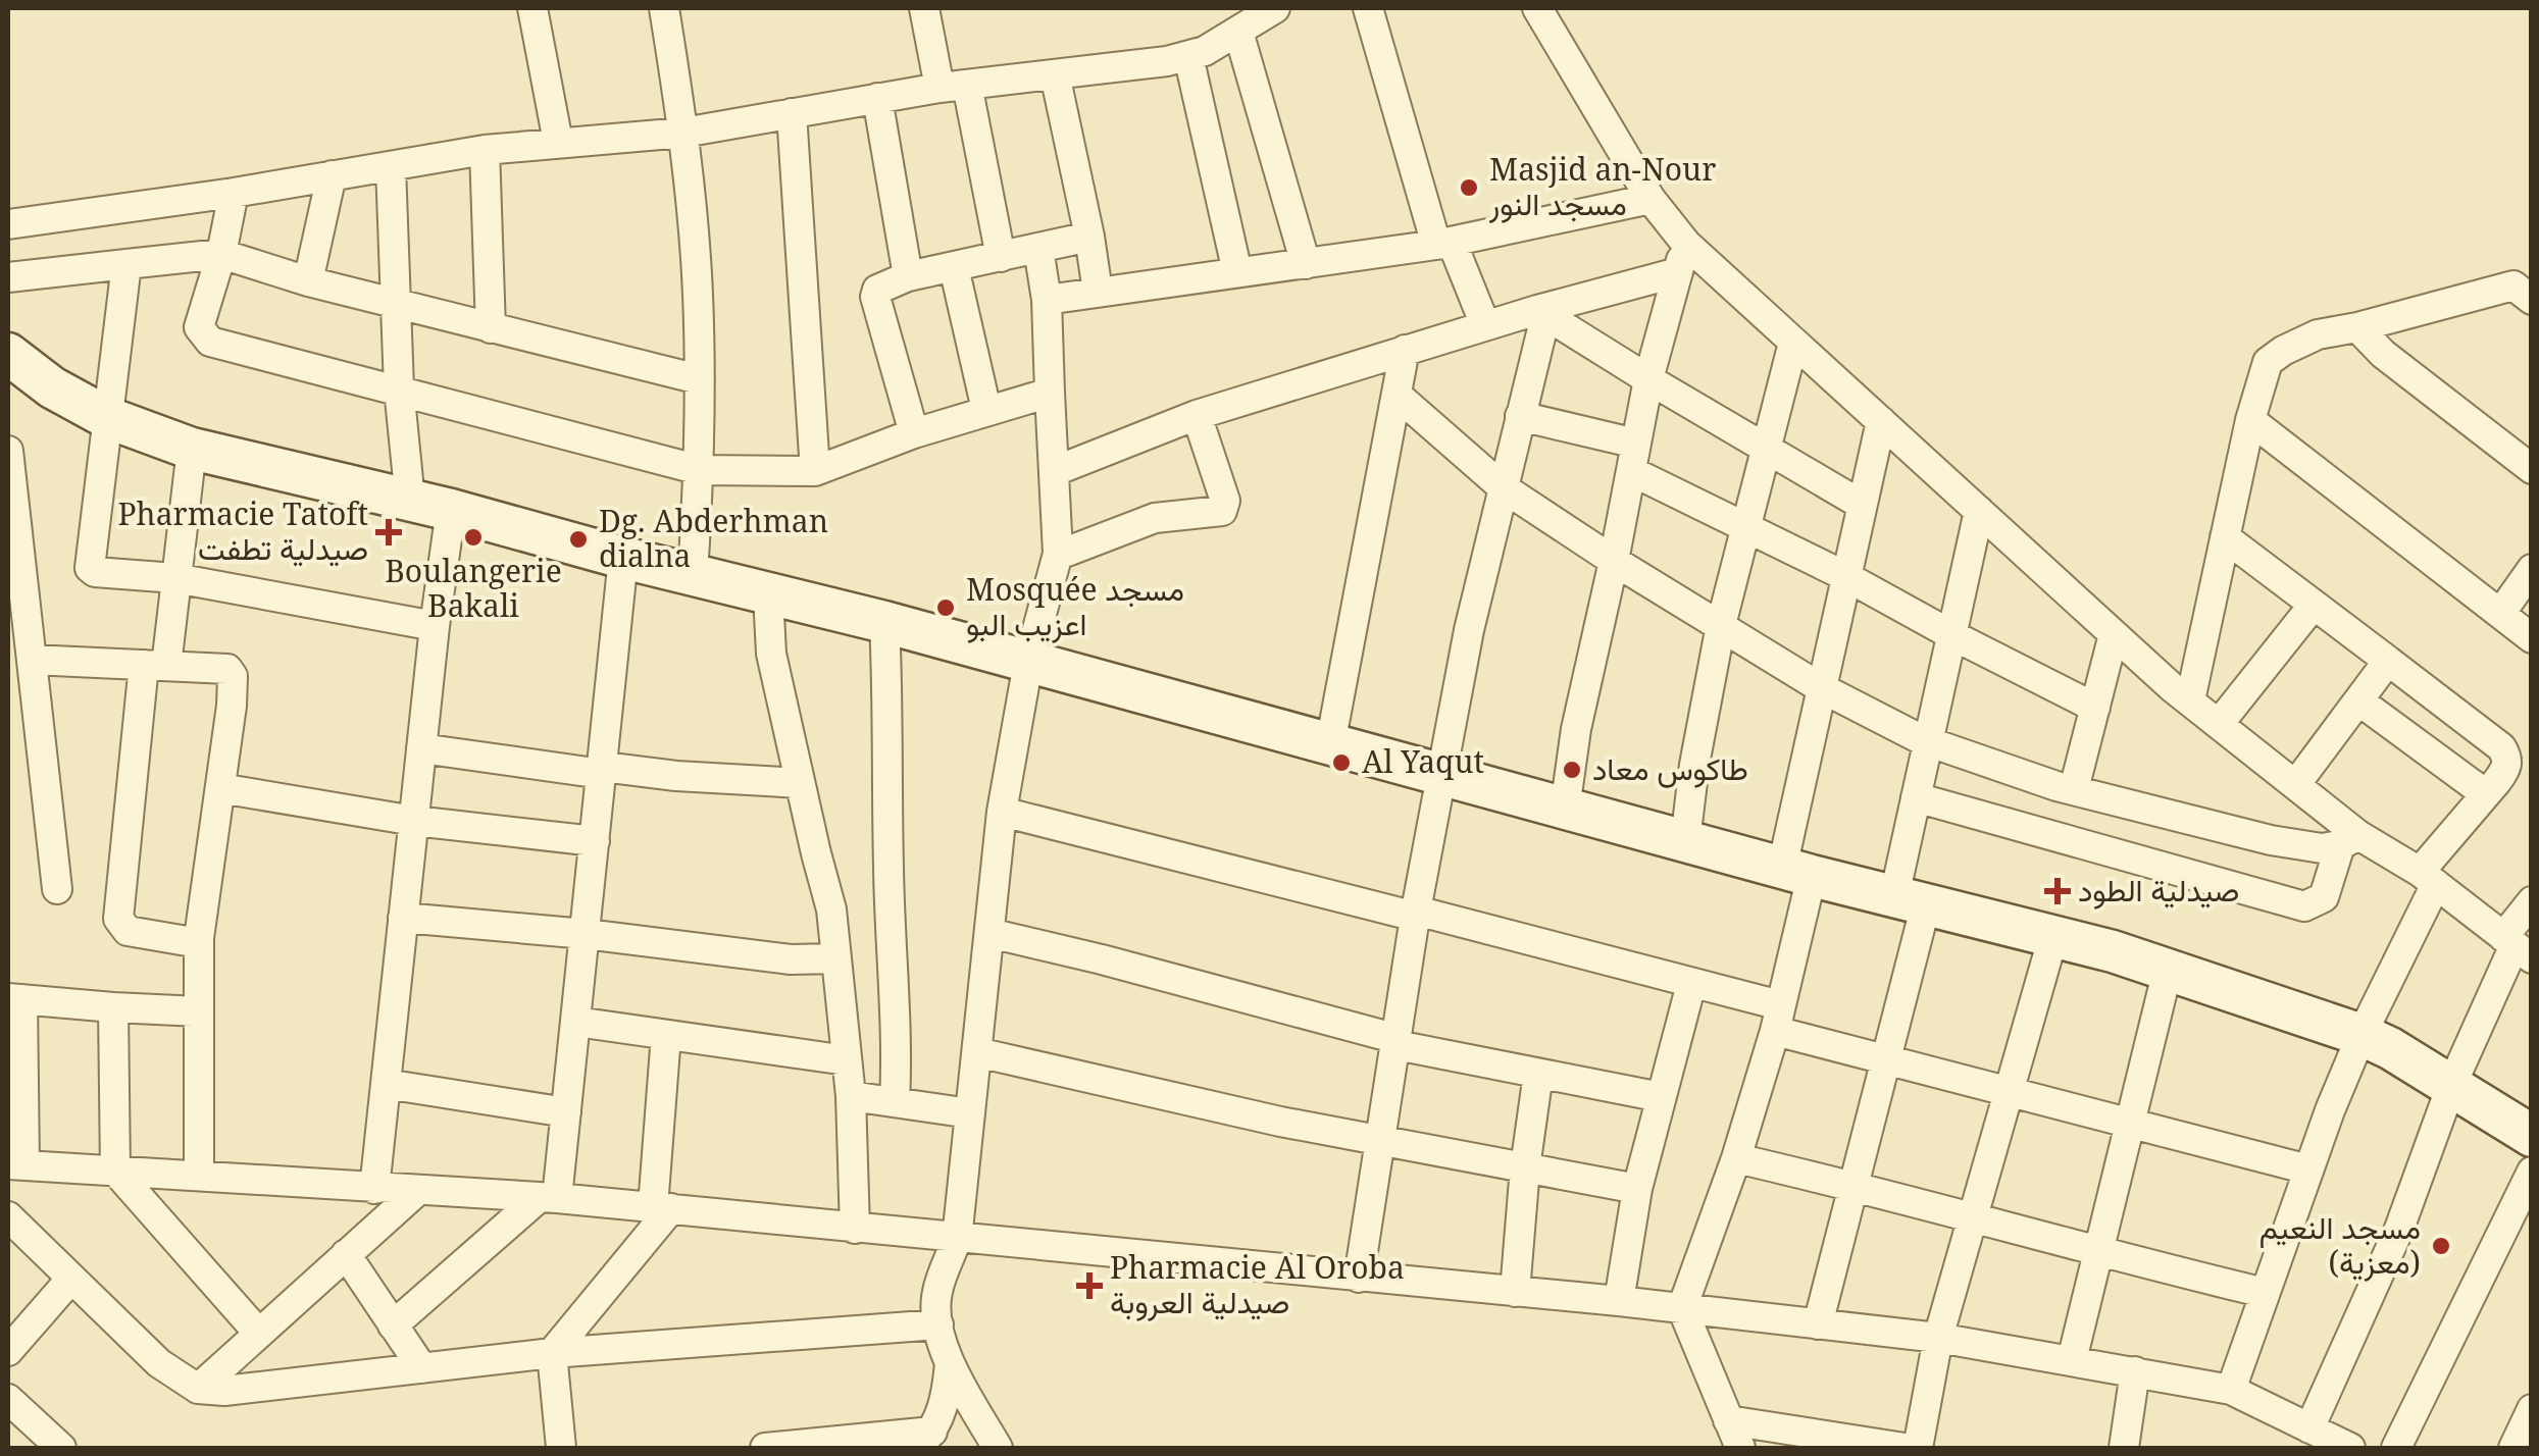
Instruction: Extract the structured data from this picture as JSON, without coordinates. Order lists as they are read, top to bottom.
{
  "places": {
    "other": [
      "Masjid an-Nour مسجد النور",
      "Boulangerie Bakali",
      "Dg. Abderhman dialna",
      "Mosquée مسجد اعزيب البو",
      "Al Yaqut",
      "طاكوس معاد",
      "مسجد النعيم (معزية)"
    ],
    "health": ["Pharmacie Tatoft صيدلية تطفت", "صيدلية الطود", "Pharmacie Al Oroba صيدلية العروبة"]
  }
}
